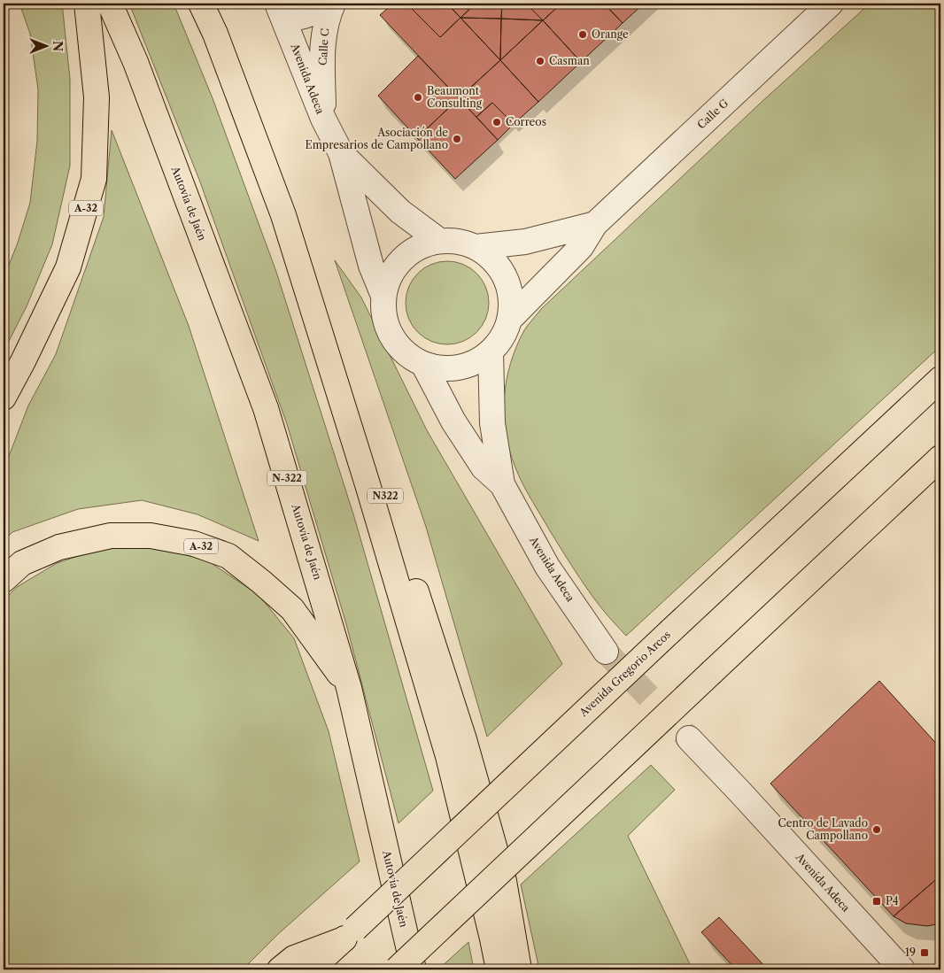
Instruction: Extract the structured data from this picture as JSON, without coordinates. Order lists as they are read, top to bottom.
{
  "streets": {
    "main road": [
      "Autovía de Jaén",
      "A-32",
      "N-322",
      "N322",
      "Avenida Gregorio Arcos"
    ],
    "street": ["Calle C", "Avenida Adeca", "Calle G"]
  },
  "crossings": [
    ["Calle C", "Avenida Adeca"],
    ["Avenida Adeca", "Calle G"],
    ["Autovía de Jaén", "A-32"]
  ],
  "places": {
    "other": [
      "Orange",
      "Casman",
      "Beaumont Consulting",
      "Correos",
      "Asociación de Empresarios de Campollano",
      "Centro de Lavado Campollano"
    ],
    "transit": ["P4", "19"]
  },
  "north": "right"
}
